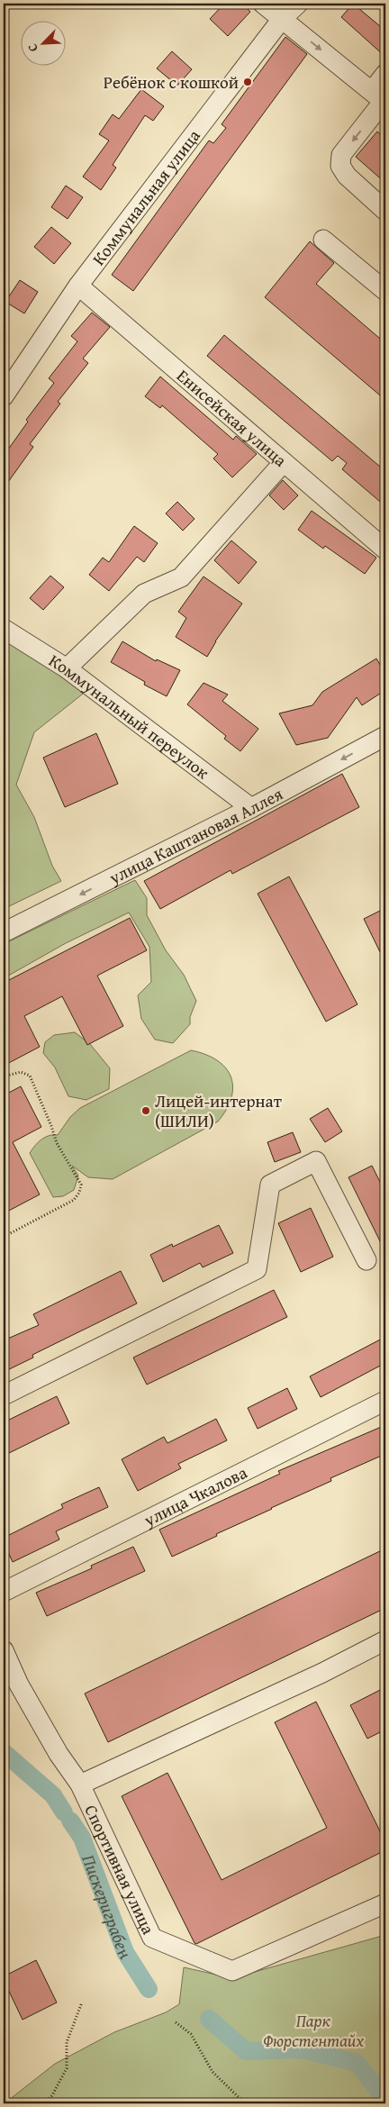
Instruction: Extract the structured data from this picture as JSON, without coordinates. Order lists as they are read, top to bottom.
{
  "streets": {
    "street": [
      "Коммунальная улица",
      "Енисейская улица",
      "Коммунальный переулок",
      "улица Каштановая Аллея",
      "улица Чкалова",
      "Спортивная улица"
    ]
  },
  "crossings": [
    ["Коммунальная улица", "Енисейская улица"],
    ["Коммунальный переулок", "улица Каштановая Аллея"]
  ],
  "one_way": ["улица Каштановая Аллея"],
  "water": ["Пискериграбен"],
  "parks": ["Парк Фюрстентайх"],
  "places": ["Ребёнок с кошкой", "Лицей-интернат (ШИЛИ)"],
  "north": "bottom left"
}
